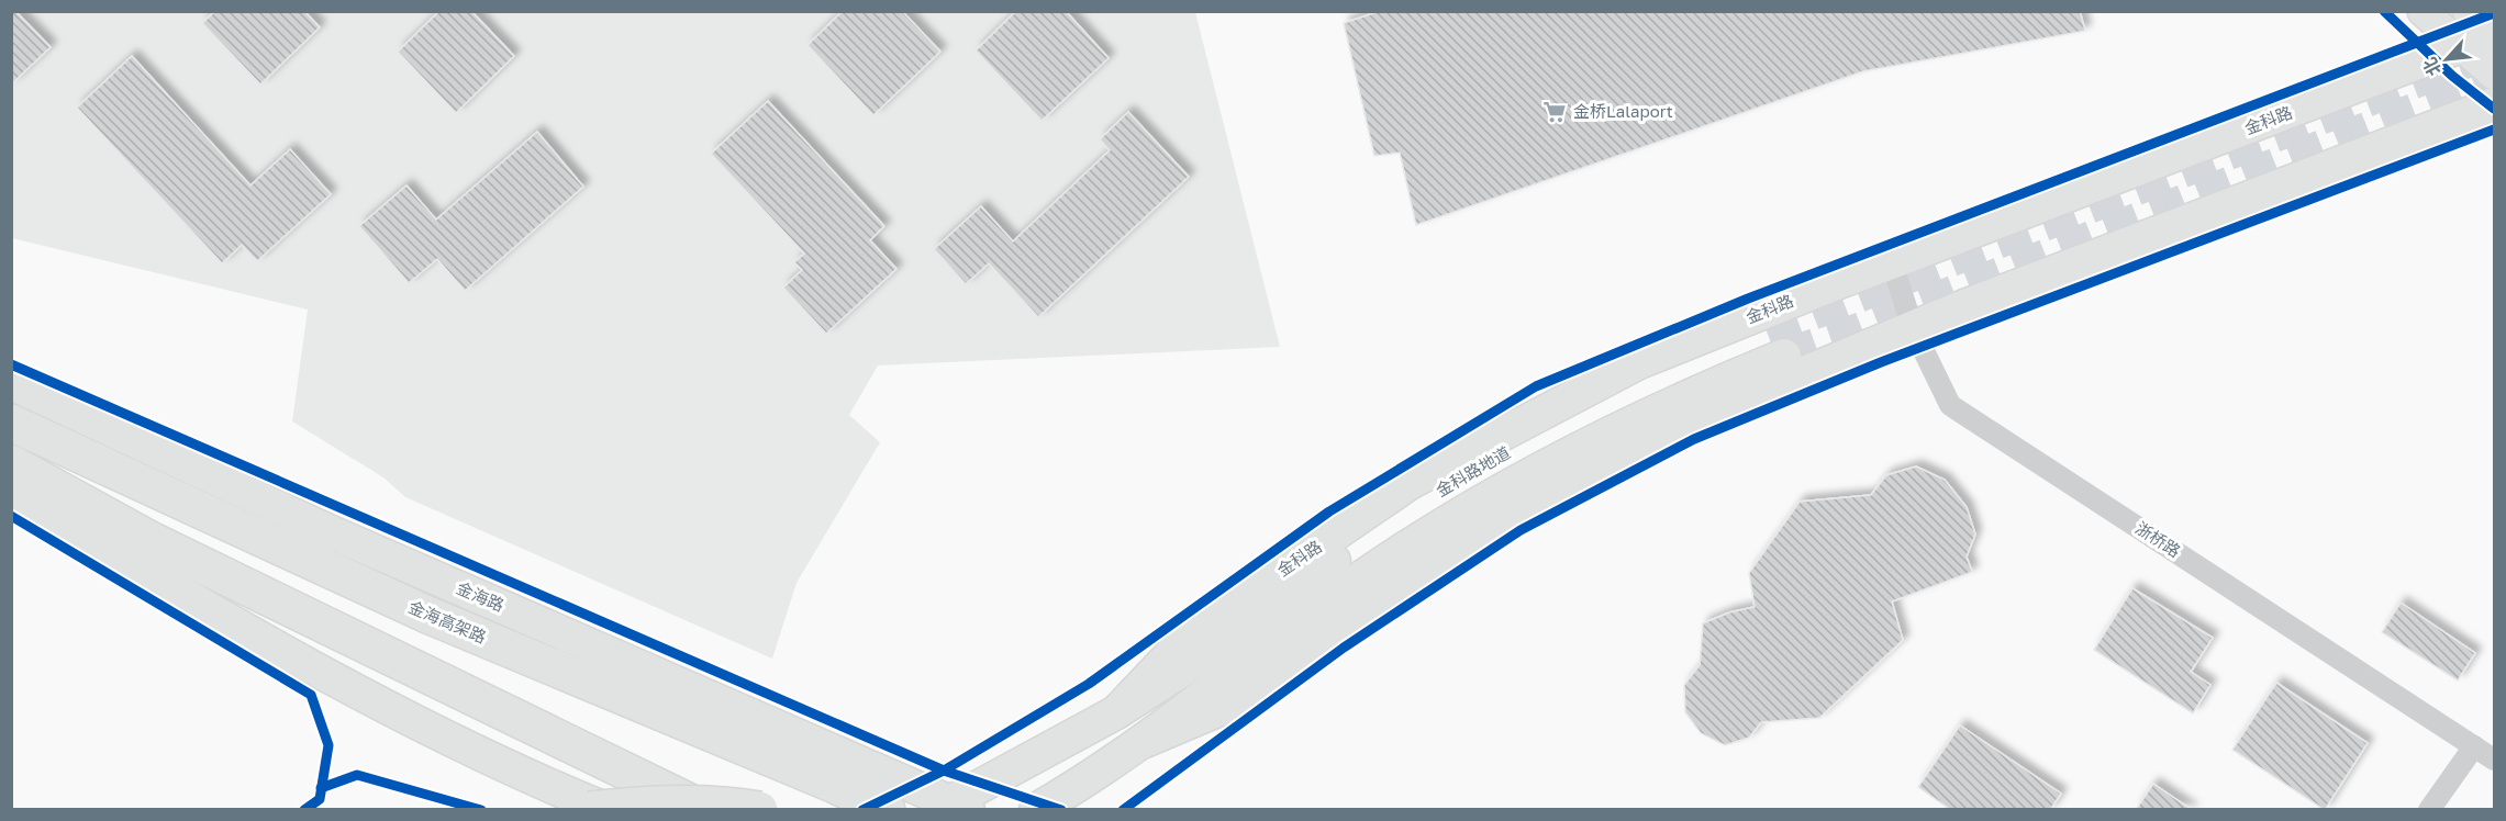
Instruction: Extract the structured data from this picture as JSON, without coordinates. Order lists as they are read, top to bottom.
{
  "streets": {
    "highway": ["金海高架路"],
    "main road": ["金科路", "金科路地道", "金海路"],
    "street": ["浙桥路"]
  },
  "crossings": [
    ["金科路", "金科路地道"],
    ["金科路", "浙桥路"],
    ["金科路", "金海路"]
  ],
  "places": {
    "supermarket": ["金桥Lalaport"]
  },
  "north": "bottom left"
}
